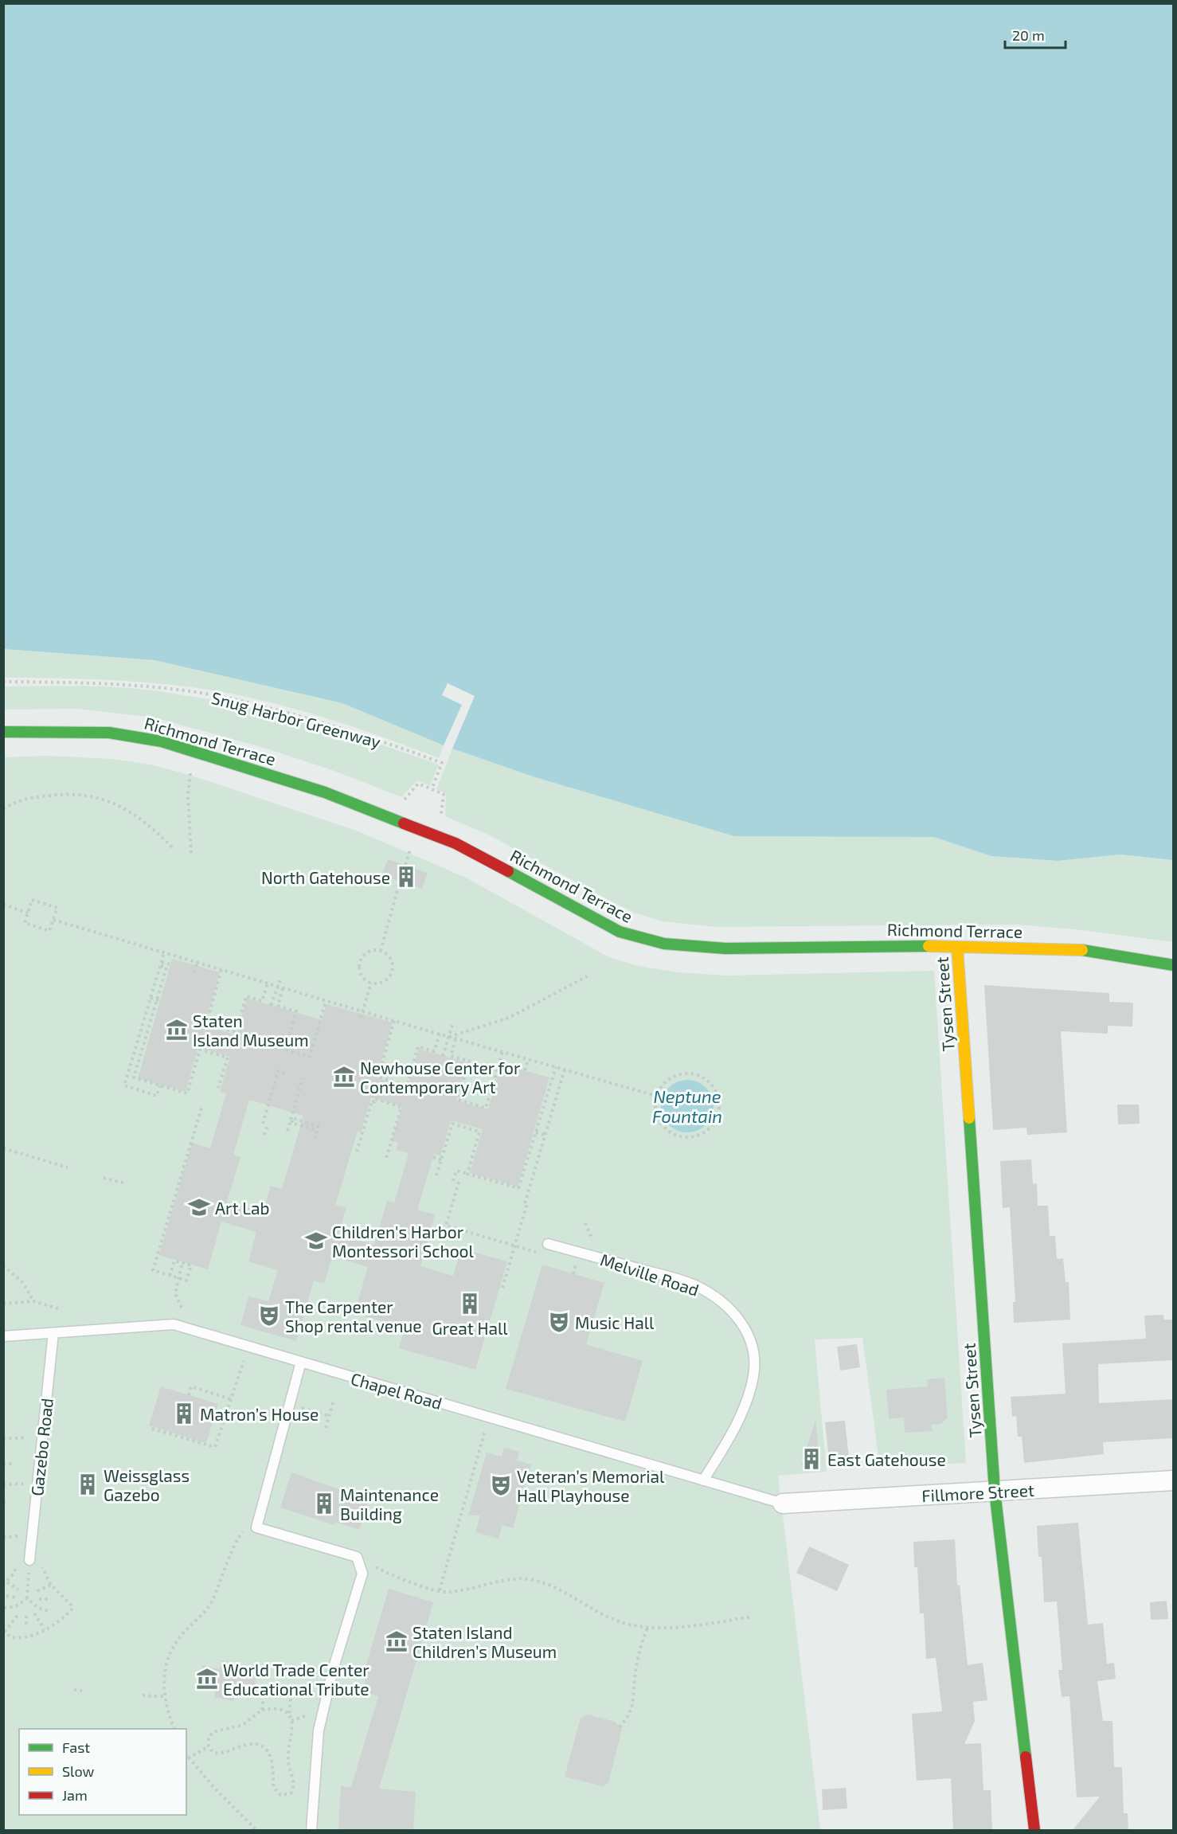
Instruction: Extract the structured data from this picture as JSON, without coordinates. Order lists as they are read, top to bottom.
{
  "streets": {
    "main road": ["Richmond Terrace", "Tysen Street"],
    "street": ["Fillmore Street"],
    "lane": ["Melville Road", "Chapel Road", "Gazebo Road"],
    "path": ["Snug Harbor Greenway"]
  },
  "crossings": [
    ["Richmond Terrace", "Tysen Street"],
    ["Tysen Street", "Fillmore Street"],
    ["Melville Road", "Chapel Road"],
    ["Chapel Road", "Gazebo Road"],
    ["Chapel Road", "Fillmore Street"]
  ],
  "water": ["Neptune Fountain"],
  "places": {
    "building": [
      "North Gatehouse",
      "Great Hall",
      "Matron’s House",
      "East Gatehouse",
      "Weissglass Gazebo",
      "Maintenance Building"
    ],
    "museum": [
      "Staten Island Museum",
      "Newhouse Center for Contemporary Art",
      "Staten Island Children’s Museum",
      "World Trade Center Educational Tribute"
    ],
    "school or university": ["Art Lab", "Children's Harbor Montessori School"],
    "theatre": ["The Carpenter Shop rental venue", "Music Hall", "Veteran’s Memorial Hall Playhouse"]
  },
  "legend": ["Fast", "Slow", "Jam"],
  "scale_bar": "20 m"
}
